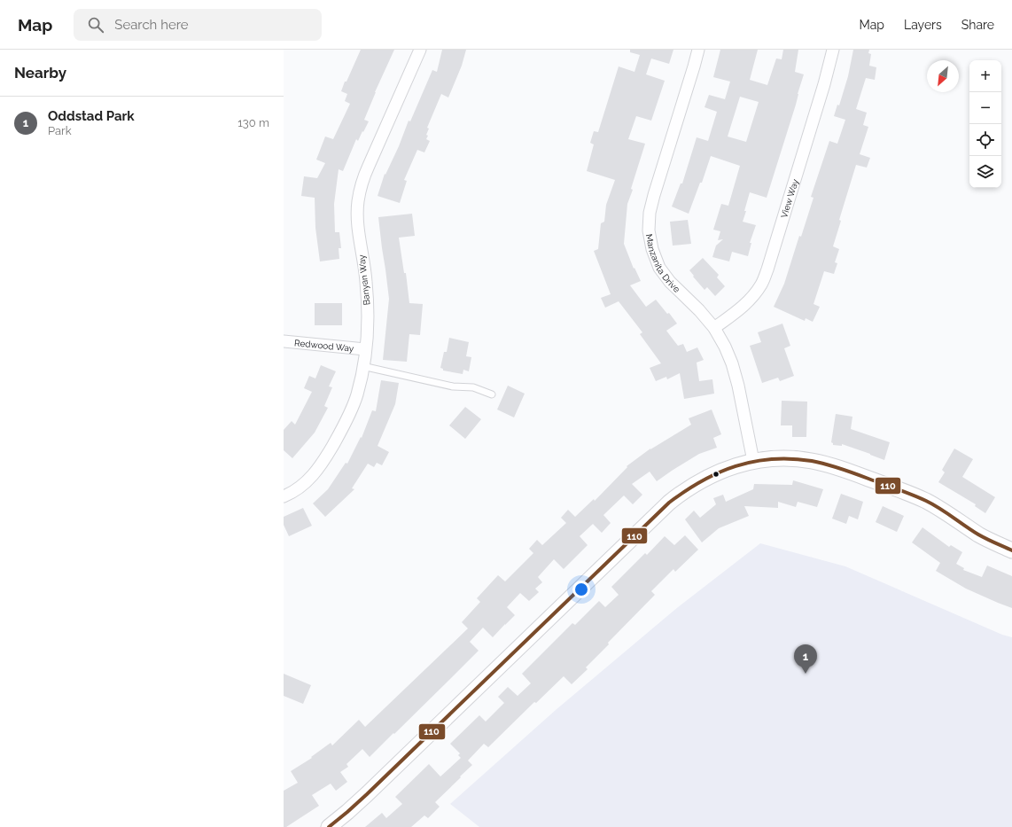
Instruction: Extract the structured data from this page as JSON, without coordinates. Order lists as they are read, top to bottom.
{
  "streets": {
    "street": [
      "View Way",
      "Manzanita Drive",
      "Banyan Way",
      "Redwood Way"
    ]
  },
  "crossings": [
    ["View Way", "Manzanita Drive"],
    ["Banyan Way", "Redwood Way"]
  ],
  "lines": ["transit line 110"],
  "north": "bottom left",
  "page": {
    "header": "Map",
    "search": "Search here",
    "nav": ["Map", "Layers", "Share"],
    "heading": "Nearby",
    "map_buttons": ["+", "−"],
    "list": [
      {
        "mark": "1",
        "name": "Oddstad Park",
        "note": "Park",
        "value": "130 m"
      }
    ],
    "pins": "1"
  }
}
